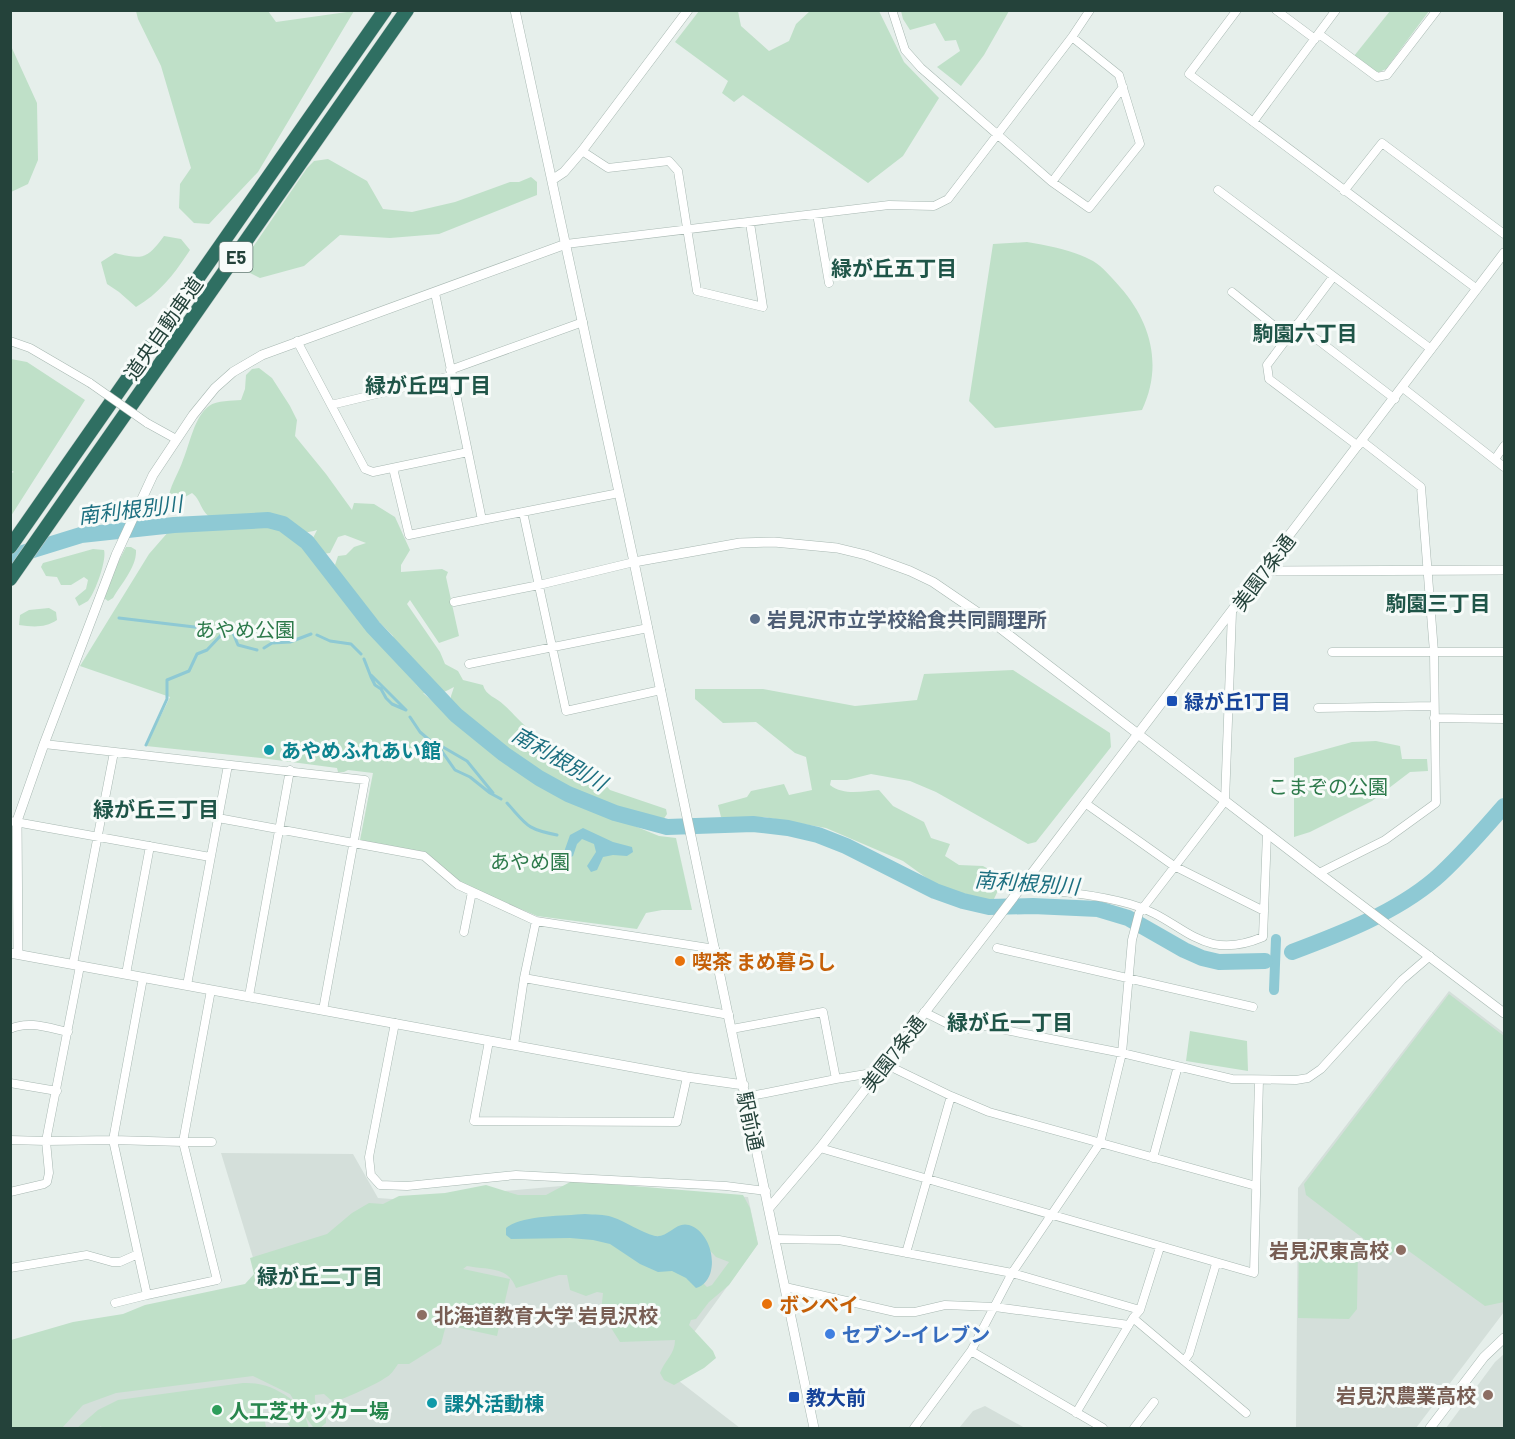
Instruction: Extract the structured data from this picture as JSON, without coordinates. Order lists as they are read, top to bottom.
{
  "streets": {
    "highway": ["E5", "道央自動車道"],
    "street": ["美園7条通", "駅前通"]
  },
  "crossings": [
    ["美園7条通", "駅前通"]
  ],
  "districts": [
    "緑が丘五丁目",
    "駒園六丁目",
    "緑が丘四丁目",
    "駒園三丁目",
    "緑が丘三丁目",
    "緑が丘一丁目",
    "緑が丘二丁目"
  ],
  "water": ["南利根別川"],
  "parks": ["あやめ公園", "こまぞの公園", "あやめ園"],
  "places": {
    "other": [
      "岩見沢市立学校給食共同調理所",
      "あやめふれあい館",
      "喫茶 まめ暮らし",
      "岩見沢東高校",
      "ボンベイ",
      "北海道教育大学 岩見沢校",
      "セブン-イレブン",
      "岩見沢農業高校",
      "課外活動棟",
      "人工芝サッカー場"
    ],
    "transit": ["緑が丘1丁目", "教大前"]
  }
}
